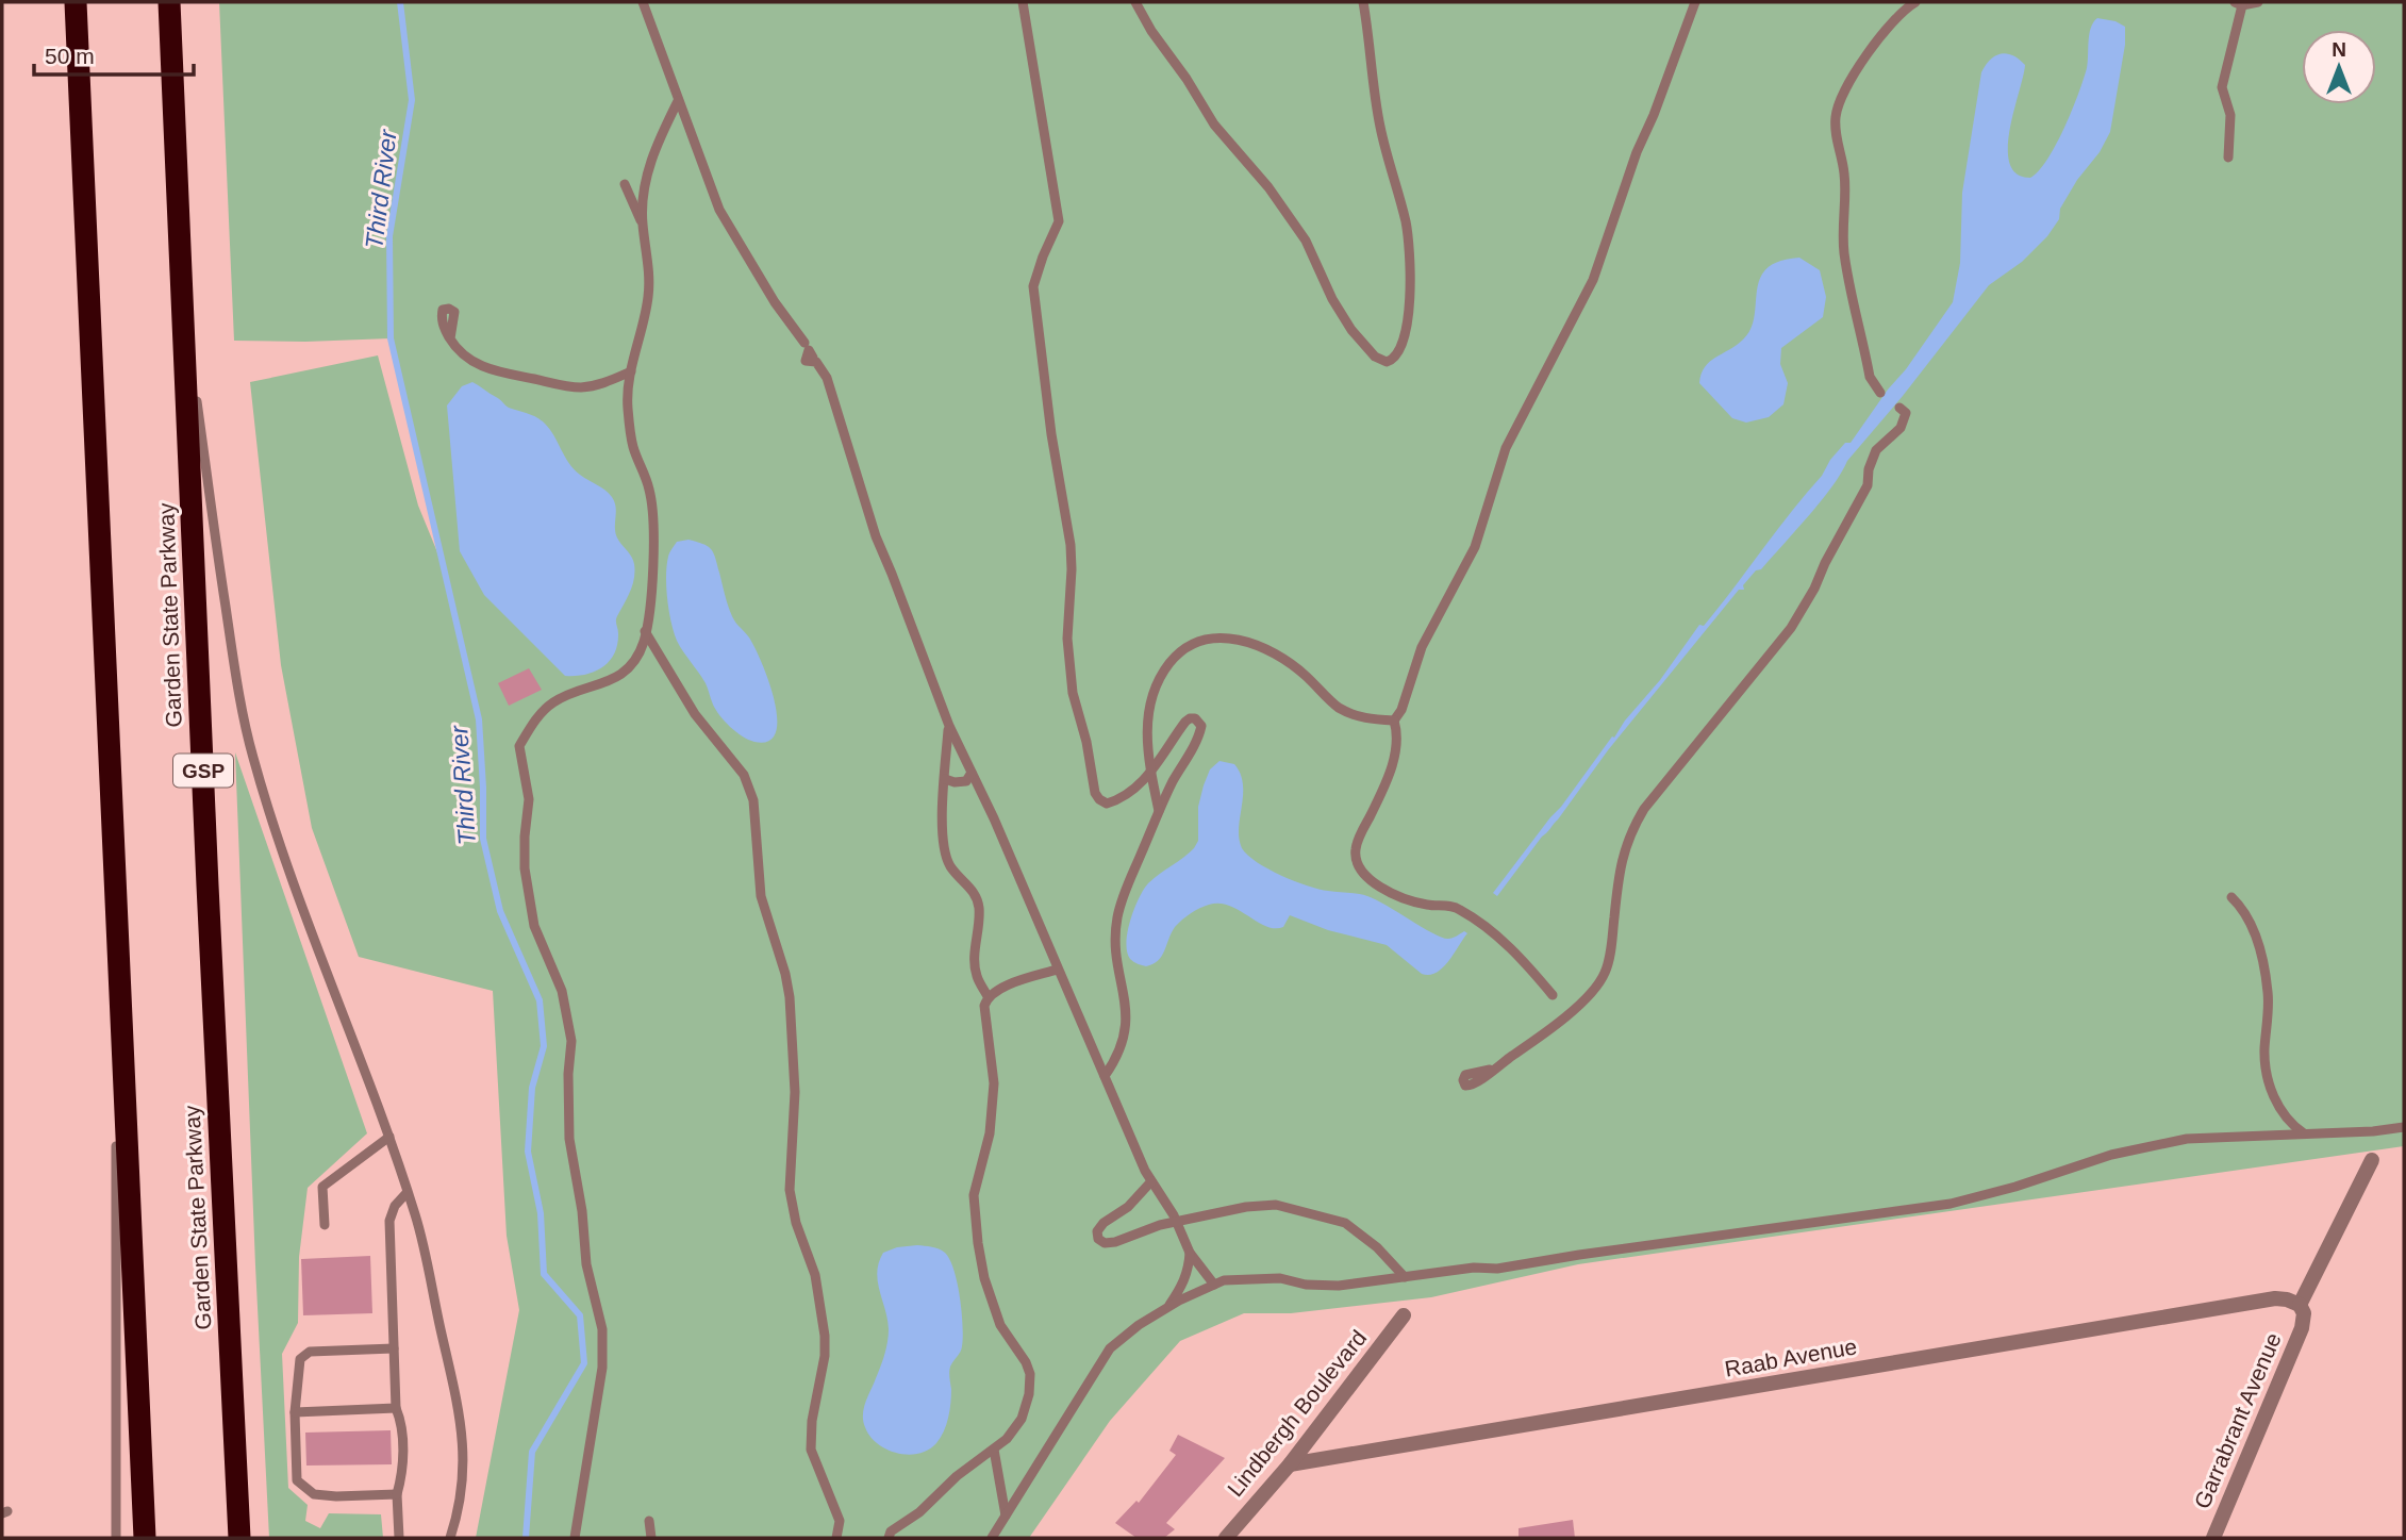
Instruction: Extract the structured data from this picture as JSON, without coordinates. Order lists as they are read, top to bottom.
{
  "streets": {
    "highway": ["Garden State Parkway", "GSP"],
    "street": ["Raab Avenue", "Lindbergh Boulevard", "Garrabrant Avenue"]
  },
  "crossings": [
    ["Raab Avenue", "Lindbergh Boulevard"],
    ["Raab Avenue", "Garrabrant Avenue"]
  ],
  "water": ["Third River"],
  "scale_bar": "50 m",
  "north": "top"
}
